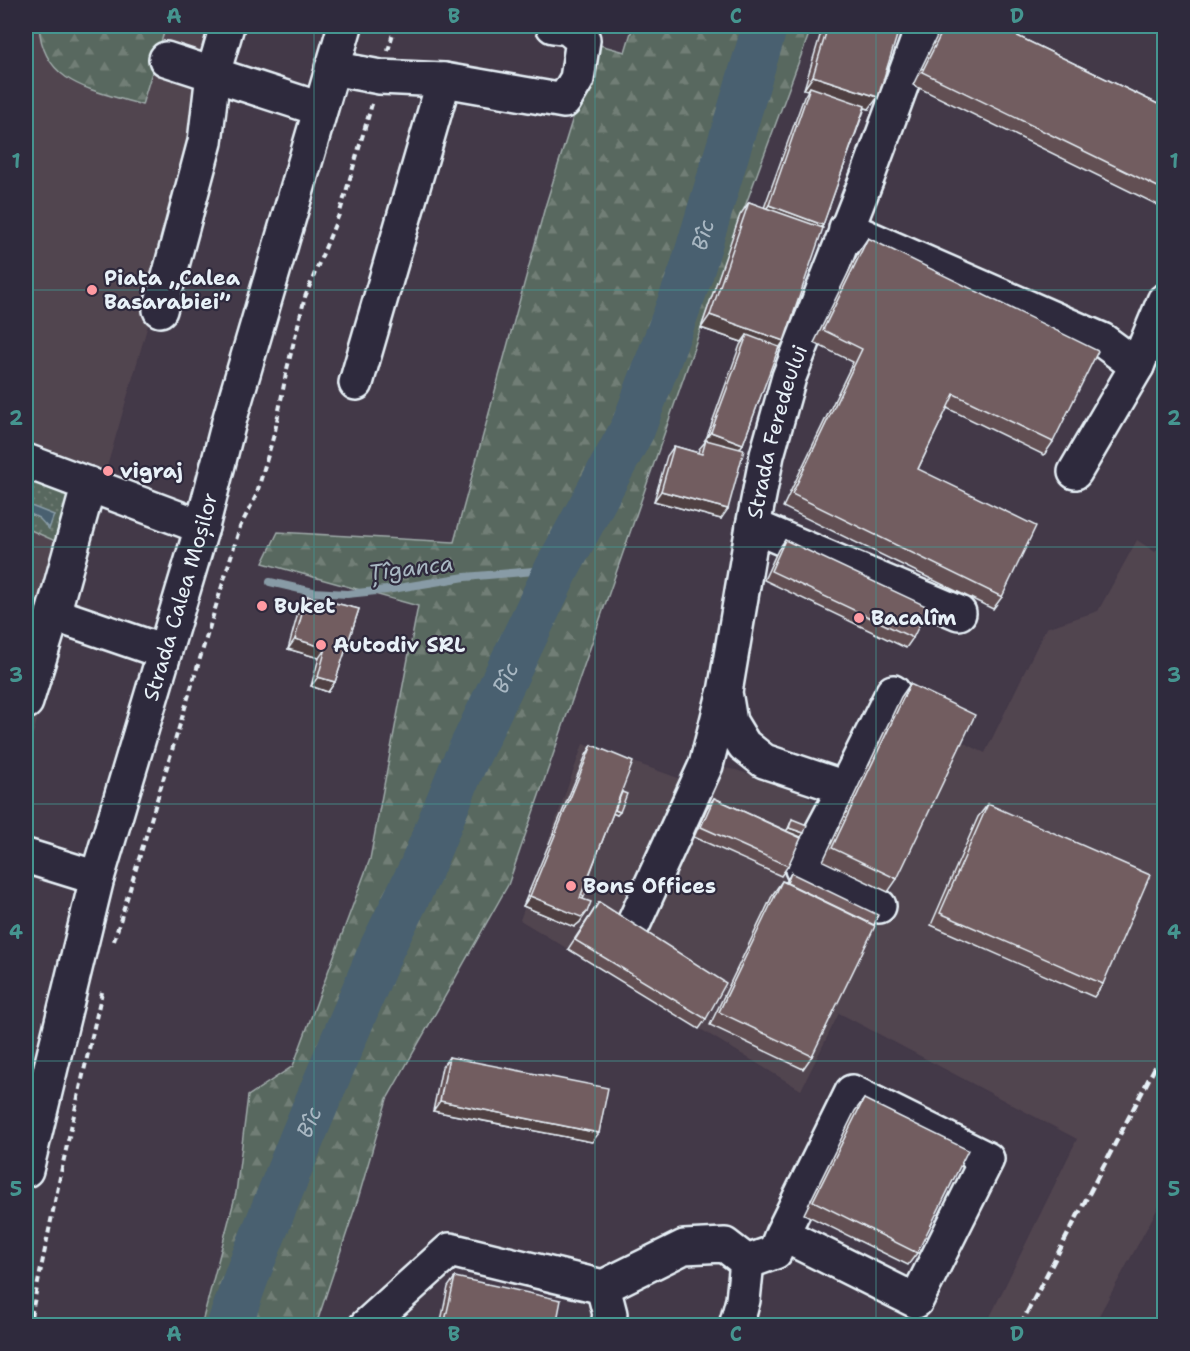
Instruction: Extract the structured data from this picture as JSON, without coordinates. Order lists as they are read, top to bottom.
{
  "streets": {
    "main road": ["Strada Feredeului", "Strada Calea Moșilor"]
  },
  "water": ["Bîc", "Țîganca"],
  "places": [
    "Piața „Calea Basarabiei”",
    "vigraj",
    "Buket",
    "Bacalîm",
    "Autodiv SRL",
    "Bons Offices"
  ],
  "grid": {
    "columns": [
      "A",
      "B",
      "C",
      "D"
    ],
    "rows": [
      "1",
      "2",
      "3",
      "4",
      "5"
    ]
  }
}
